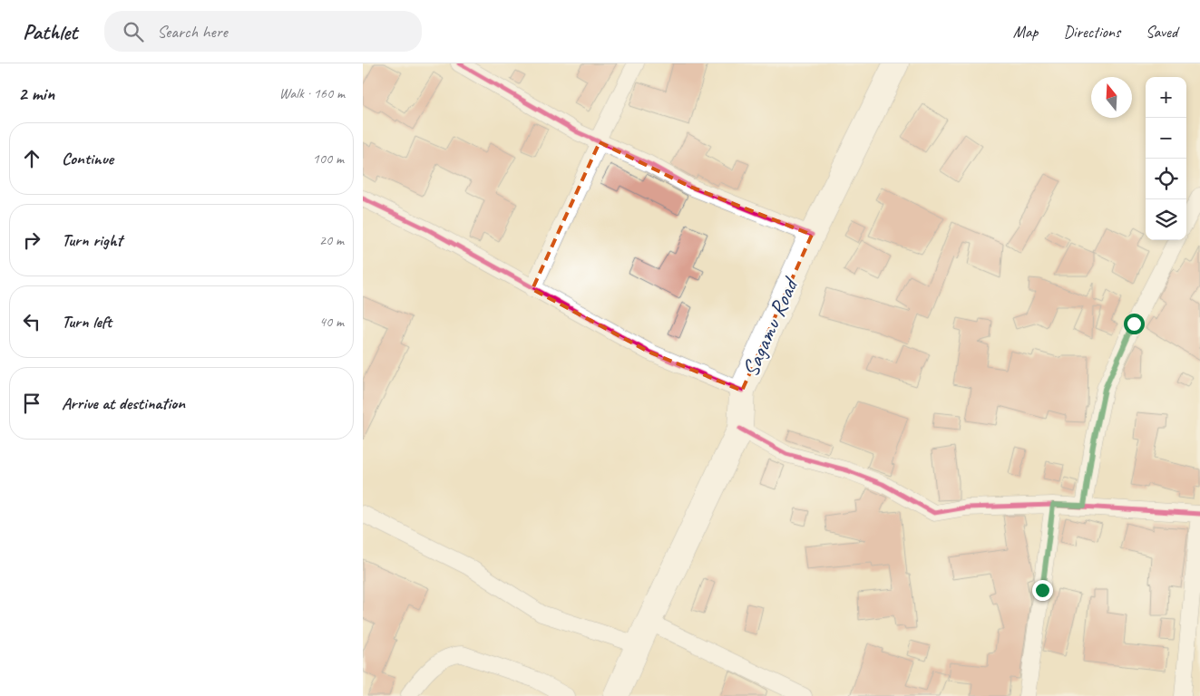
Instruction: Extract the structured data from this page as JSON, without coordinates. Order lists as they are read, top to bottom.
{
  "streets": {
    "highway": ["Sagamu Road"]
  },
  "north": "top",
  "page": {
    "header": "Pathlet",
    "search": "Search here",
    "nav": ["Map", "Directions", "Saved"],
    "heading": ["2 min", "Walk · 160 m"],
    "map_buttons": ["+", "−"],
    "list": [
      ["Continue", "100 m"],
      ["Turn right", "20 m"],
      ["Turn left", "40 m"],
      "Arrive at destination"
    ]
  }
}
